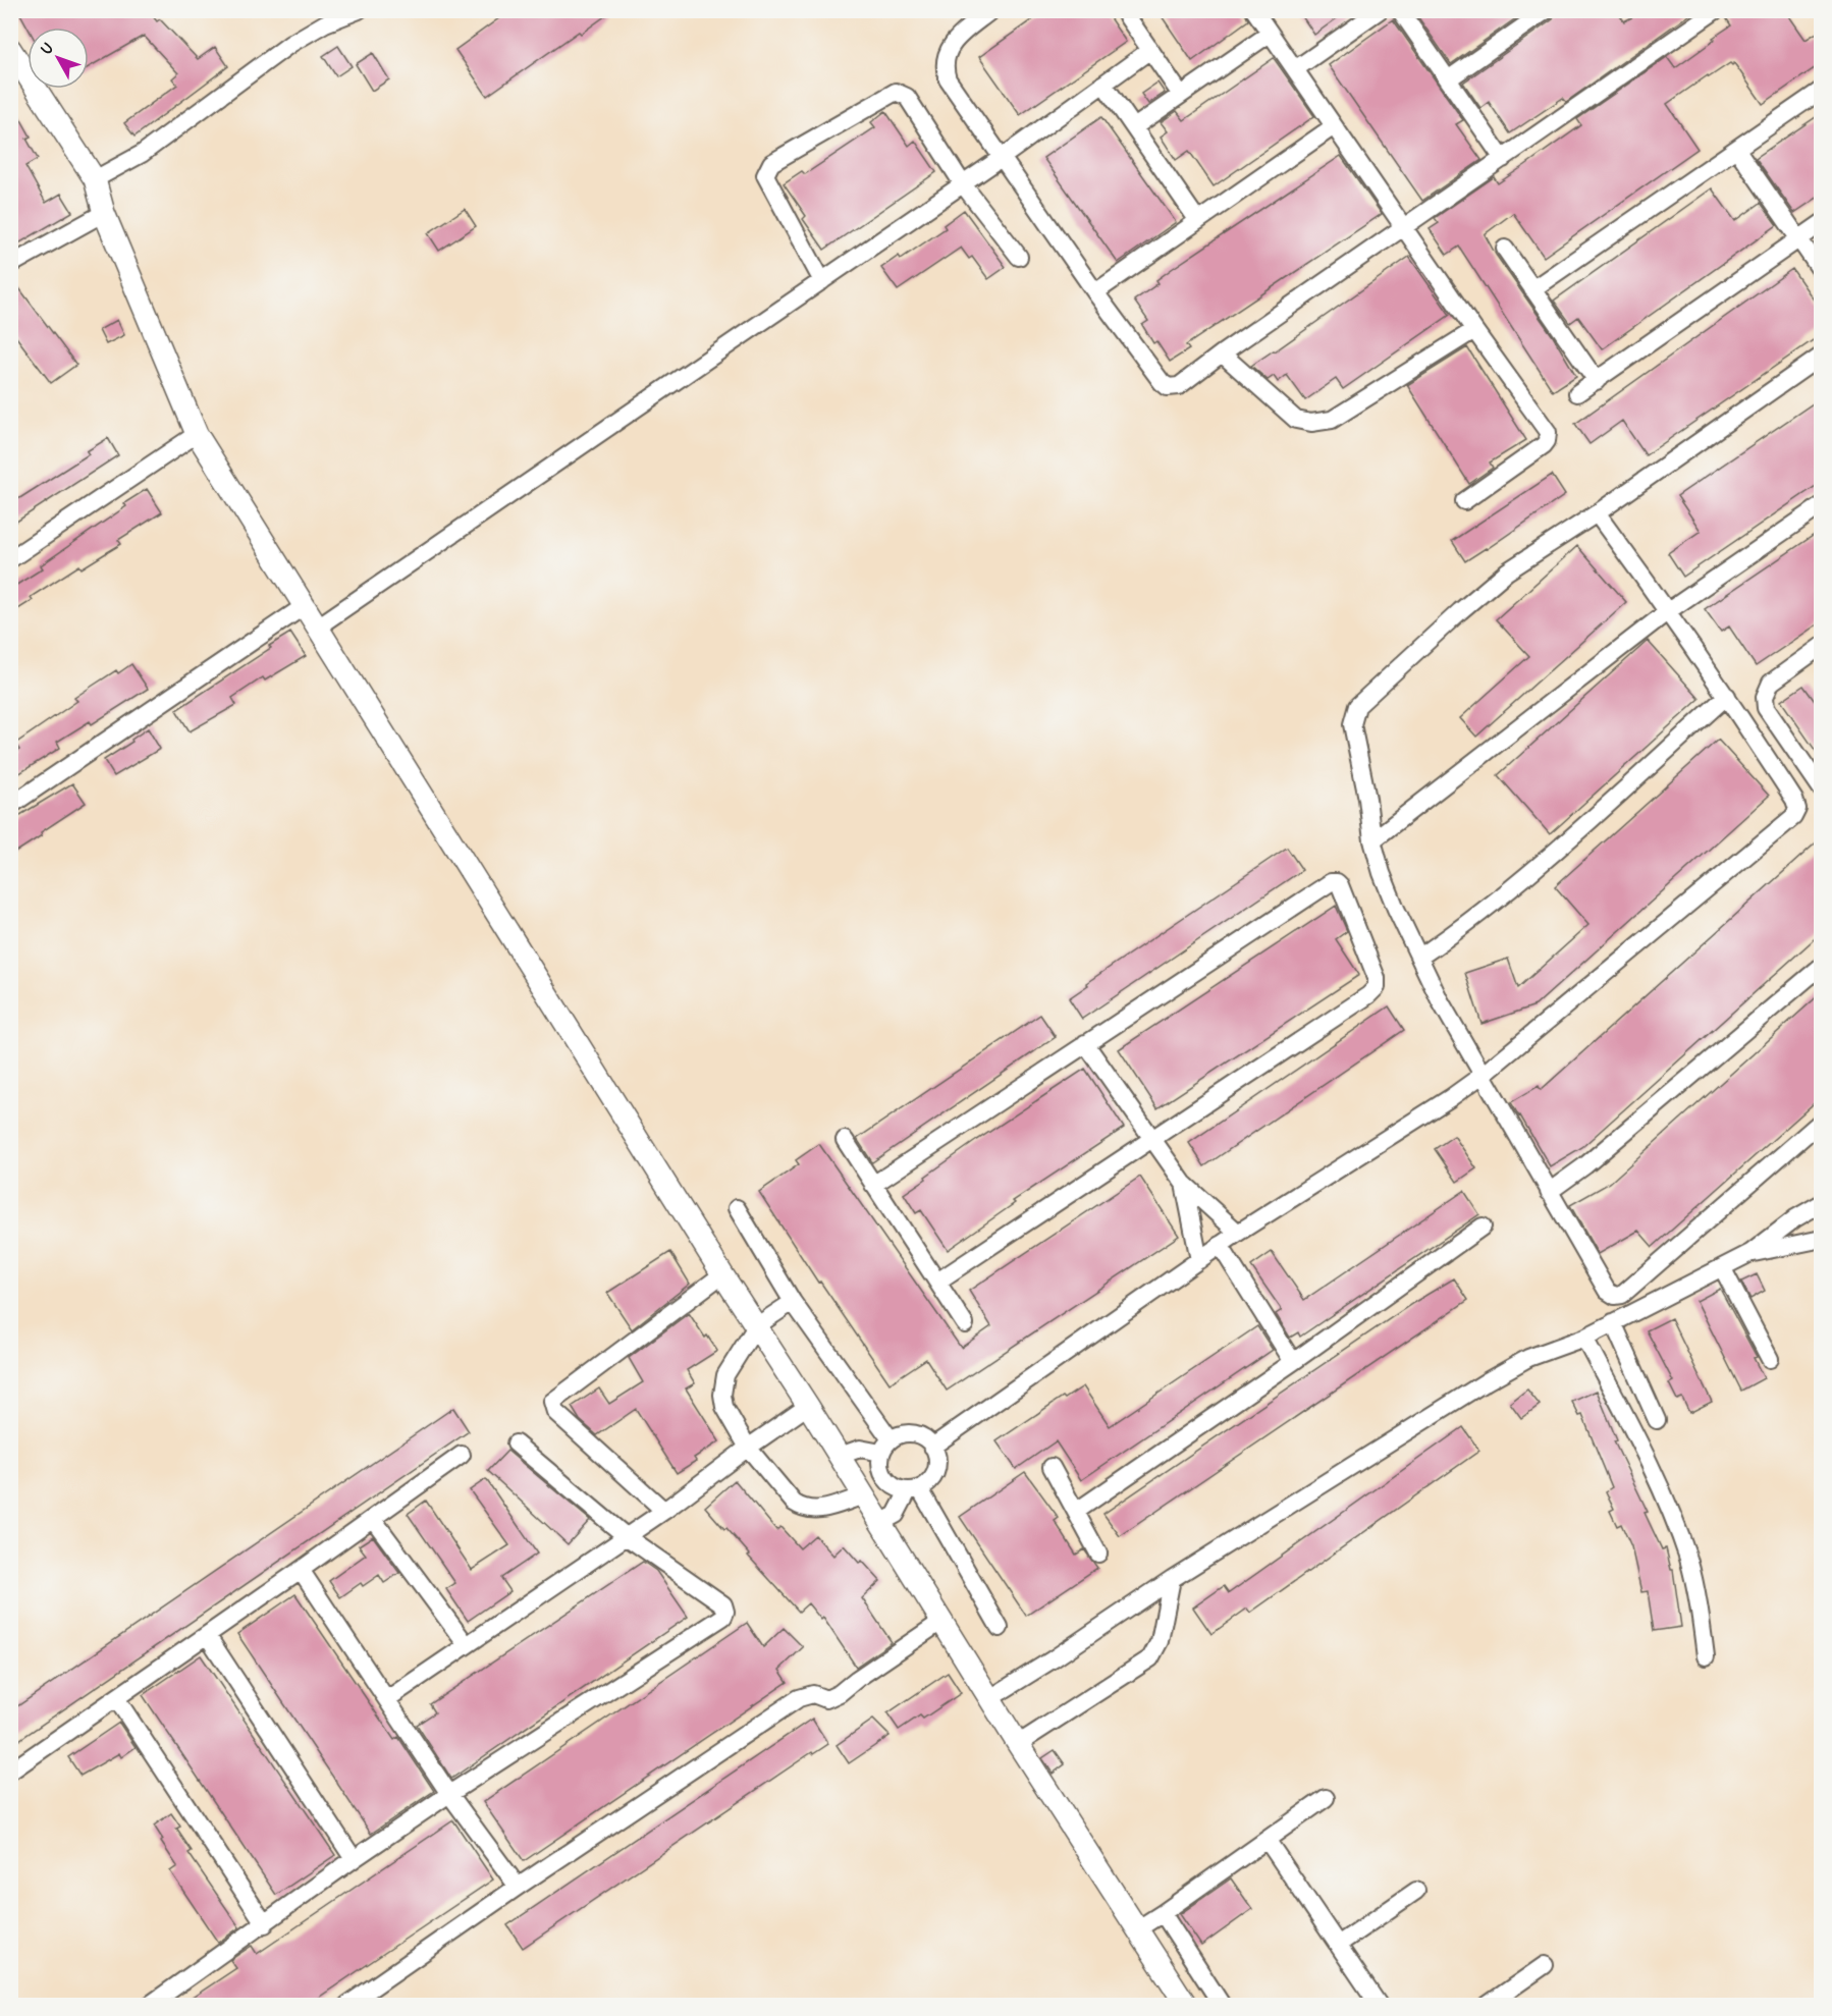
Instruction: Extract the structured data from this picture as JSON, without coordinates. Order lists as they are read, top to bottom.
{
  "north": "top left"
}
